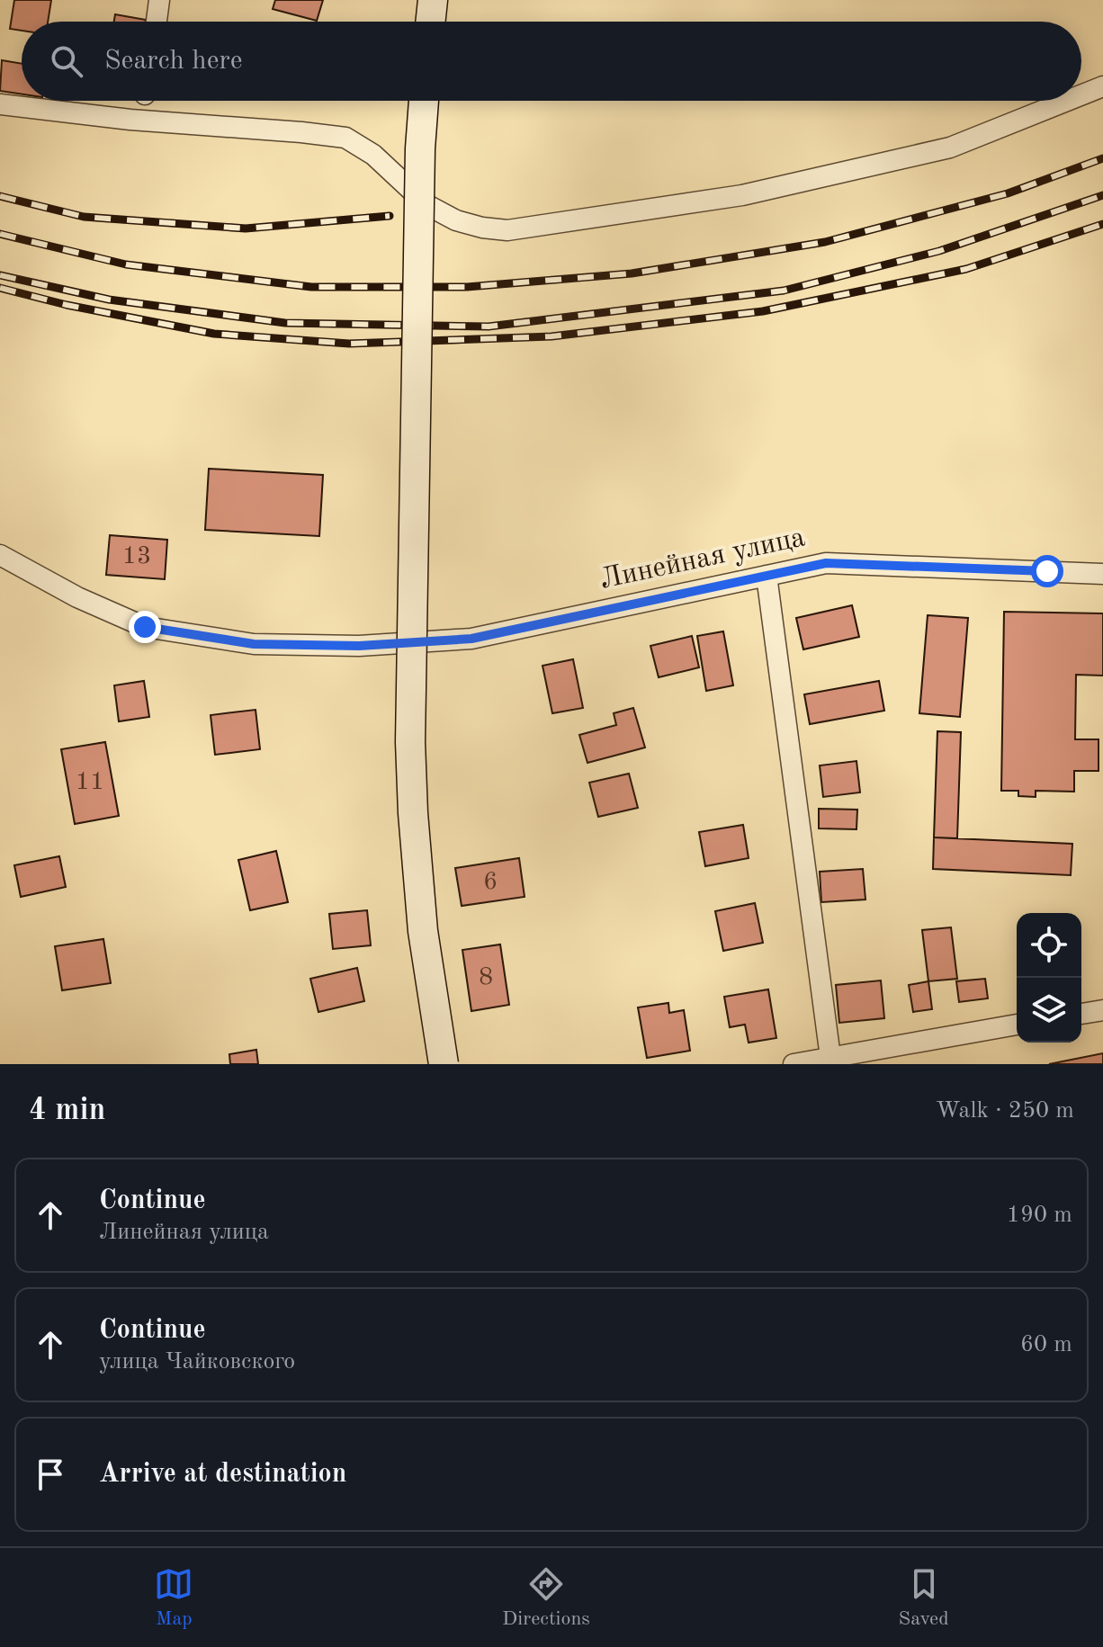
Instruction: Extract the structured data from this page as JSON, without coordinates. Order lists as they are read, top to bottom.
{
  "streets": {
    "street": ["Линейная улица"]
  },
  "house_numbers": [
    "13",
    "11",
    "6",
    "8"
  ],
  "page": {
    "search": "Search here",
    "heading": ["4 min", "Walk · 250 m"],
    "list": [
      ["Continue", "Линейная улица", "190 m"],
      ["Continue", "улица Чайковского", "60 m"],
      "Arrive at destination"
    ],
    "nav": ["Map", "Directions", "Saved"]
  }
}
